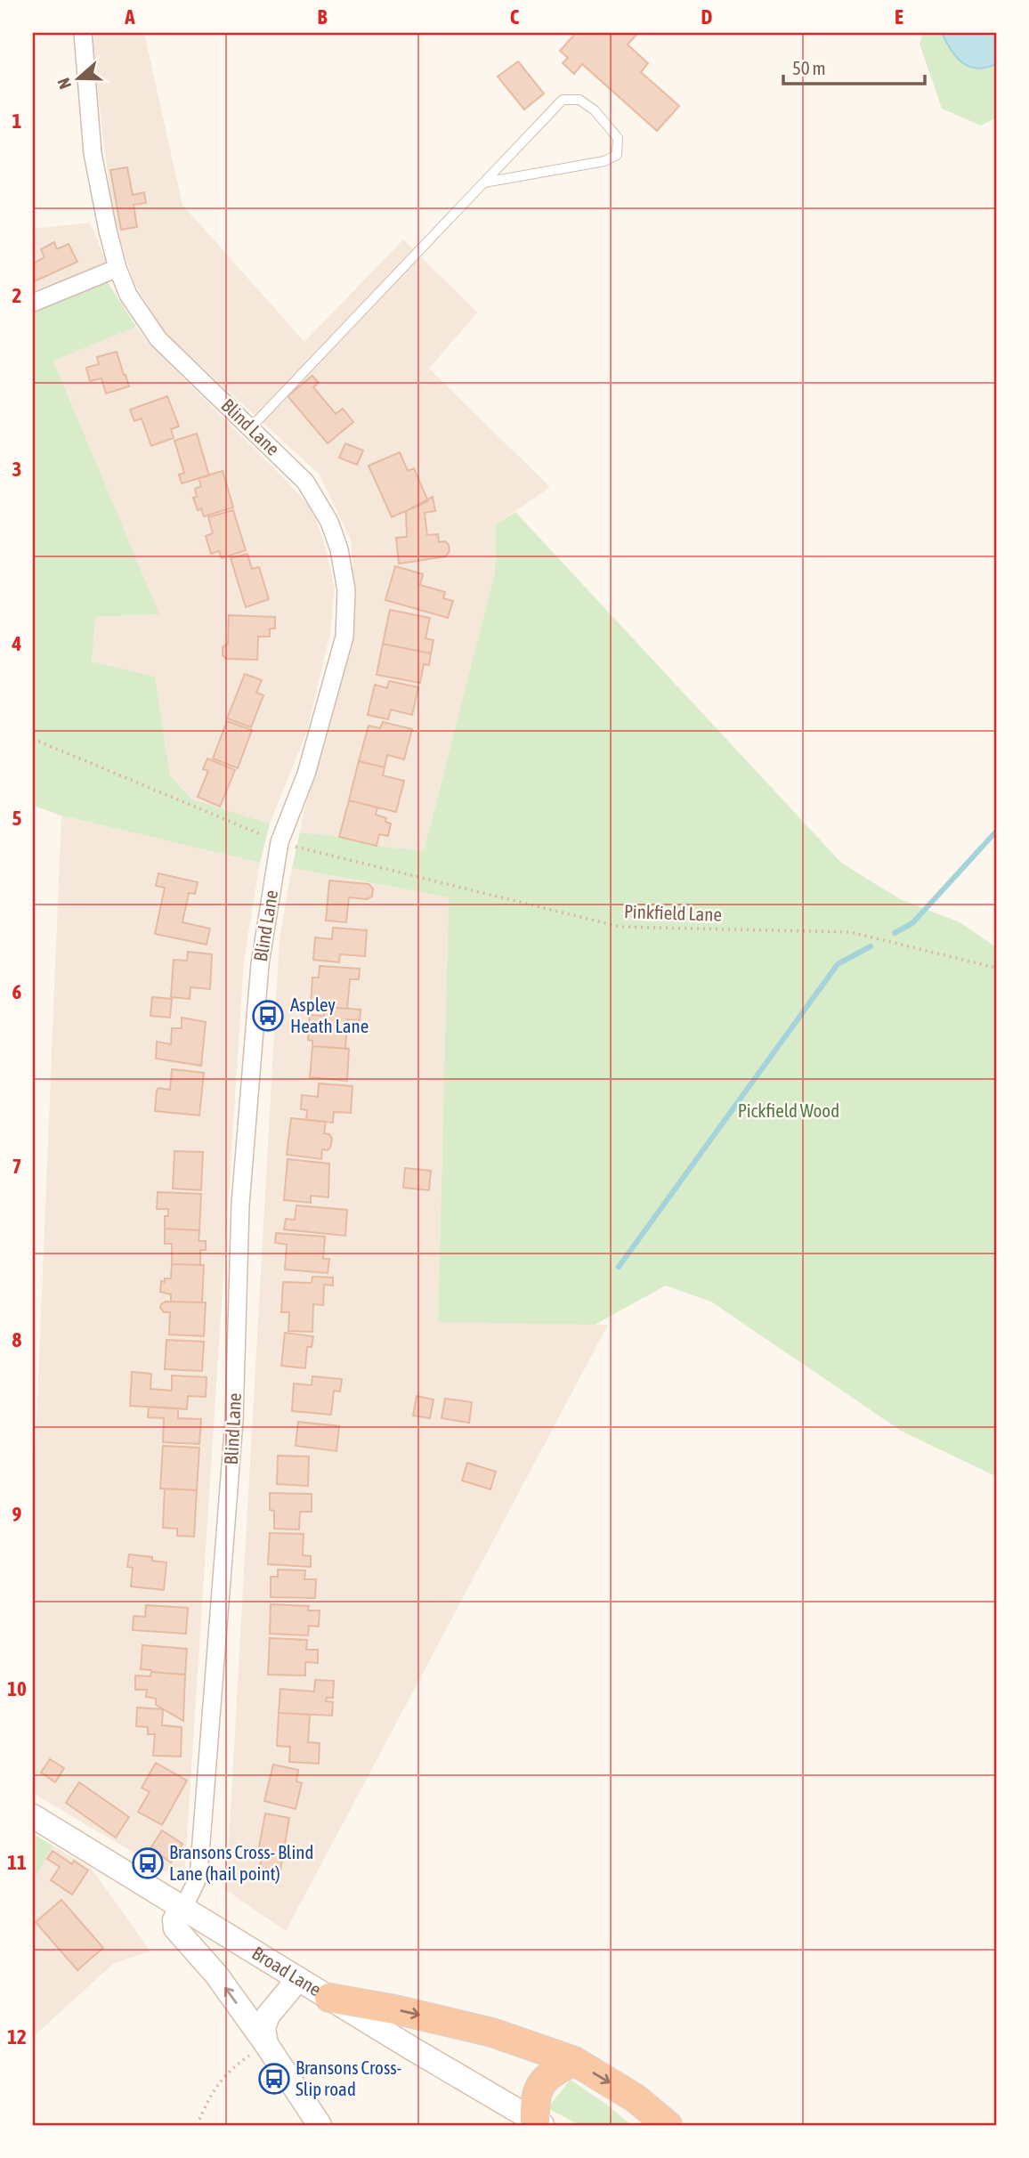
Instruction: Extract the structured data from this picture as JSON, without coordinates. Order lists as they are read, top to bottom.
{
  "streets": {
    "main road": ["Broad Lane"],
    "street": ["Blind Lane"],
    "path": ["Pinkfield Lane"]
  },
  "crossings": [
    ["Blind Lane", "Pinkfield Lane"],
    ["Blind Lane", "Broad Lane"]
  ],
  "parks": ["Pickfield Wood"],
  "places": {
    "bus stop": ["Aspley Heath Lane", "Bransons Cross- Blind Lane (hail point)", "Bransons Cross- Slip road"]
  },
  "scale_bar": "50 m",
  "north": "left",
  "grid": {
    "columns": [
      "A",
      "B",
      "C",
      "D",
      "E"
    ],
    "rows": [
      "1",
      "2",
      "3",
      "4",
      "5",
      "6",
      "7",
      "8",
      "9",
      "10",
      "11",
      "12"
    ]
  }
}
